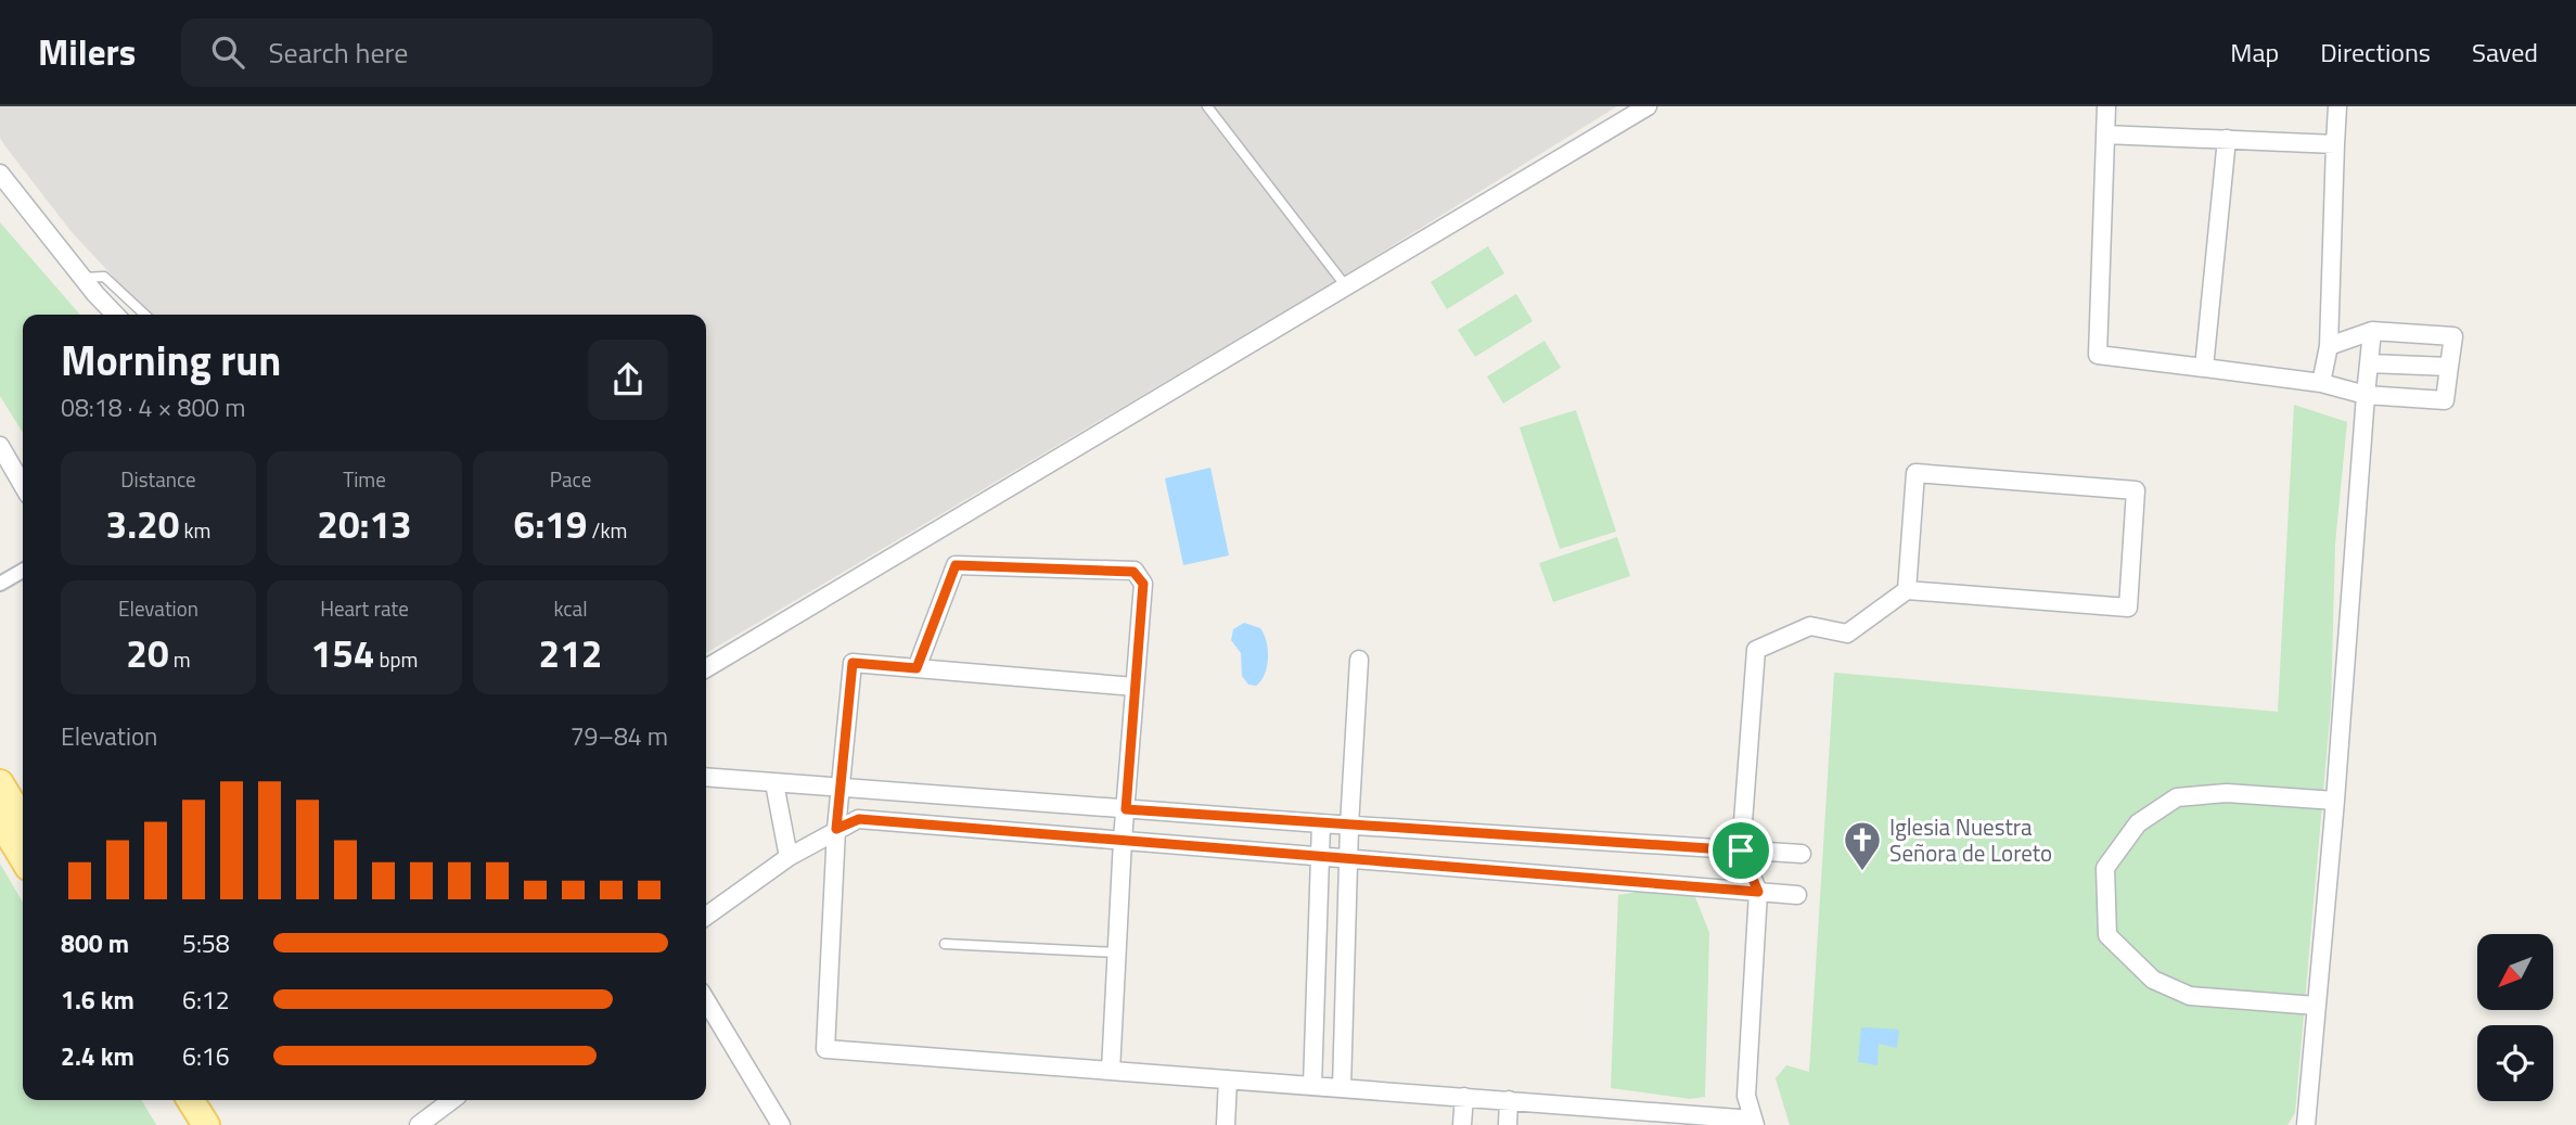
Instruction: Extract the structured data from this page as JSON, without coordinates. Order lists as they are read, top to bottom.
{
  "places": {
    "church": ["Iglesia Nuestra Señora de Loreto"]
  },
  "north": "bottom left",
  "page": {
    "header": "Milers",
    "search": "Search here",
    "nav": ["Map", "Directions", "Saved"],
    "heading": ["Morning run", "08:18 · 4 × 800 m"],
    "stats": [
      ["Distance", "3.20 km"],
      ["Time", "20:13"],
      ["Pace", "6:19 /km"],
      ["Elevation", "20 m"],
      ["Heart rate", "154 bpm"],
      ["kcal", "212"]
    ],
    "chart": ["Elevation", "79–84 m"],
    "list": [
      {
        "name": "800 m",
        "note": "5:58"
      },
      {
        "name": "1.6 km",
        "note": "6:12"
      },
      {
        "name": "2.4 km",
        "note": "6:16"
      }
    ]
  }
}
